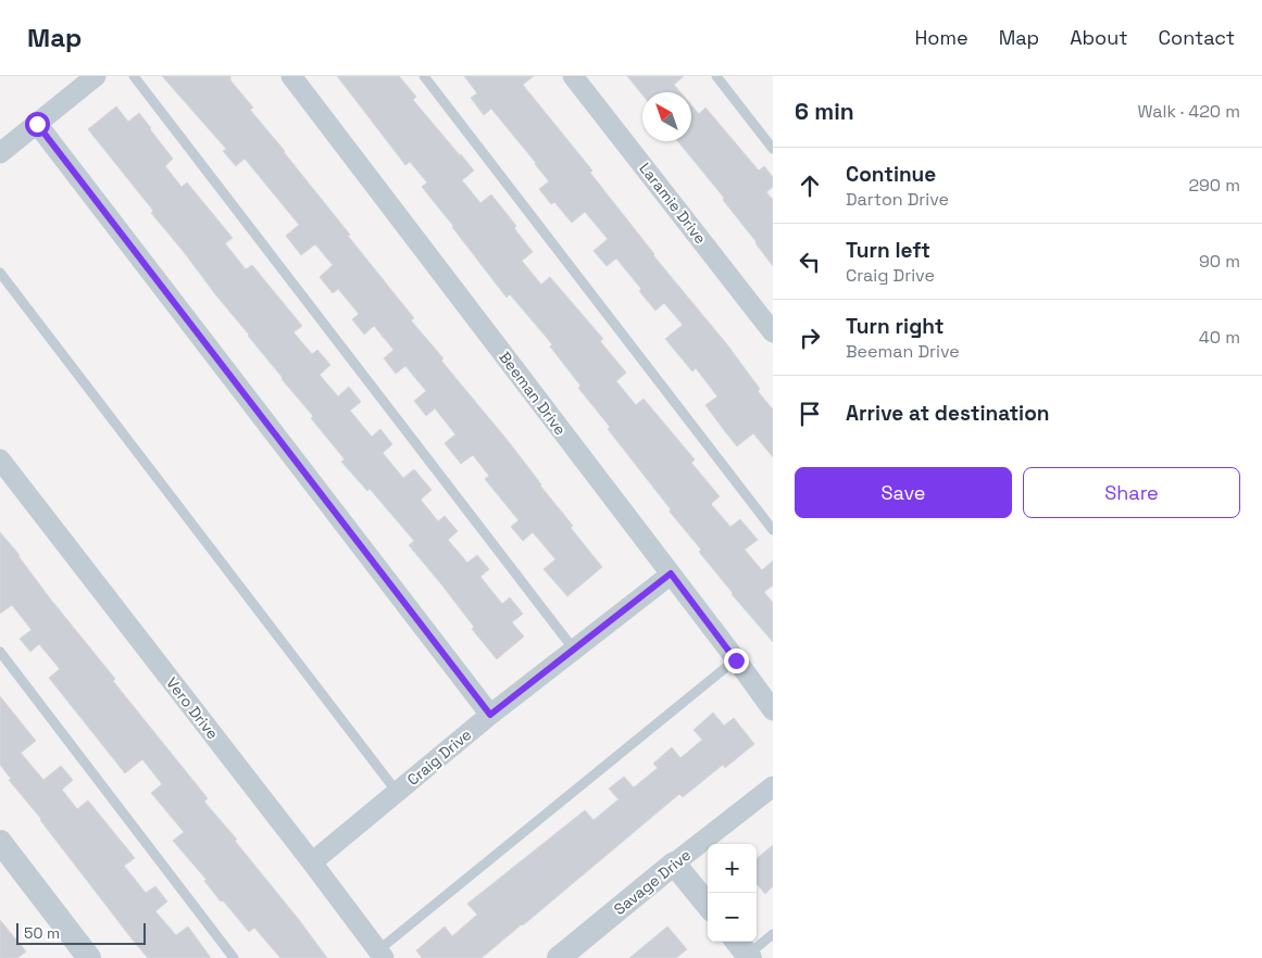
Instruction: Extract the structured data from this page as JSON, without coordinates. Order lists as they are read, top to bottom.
{
  "streets": {
    "street": [
      "Laramie Drive",
      "Beeman Drive",
      "Vero Drive",
      "Craig Drive",
      "Savage Drive"
    ]
  },
  "crossings": [
    ["Beeman Drive", "Craig Drive"],
    ["Vero Drive", "Craig Drive"]
  ],
  "scale_bar": "50 m",
  "north": "top left",
  "page": {
    "header": "Map",
    "nav": [
      "Home",
      "Map",
      "About",
      "Contact"
    ],
    "heading": ["6 min", "Walk · 420 m"],
    "list": [
      ["Continue", "Darton Drive", "290 m"],
      ["Turn left", "Craig Drive", "90 m"],
      ["Turn right", "Beeman Drive", "40 m"],
      "Arrive at destination"
    ],
    "buttons": ["Save", "Share"],
    "map_buttons": ["+", "−"],
    "scale": "50 m"
  }
}
